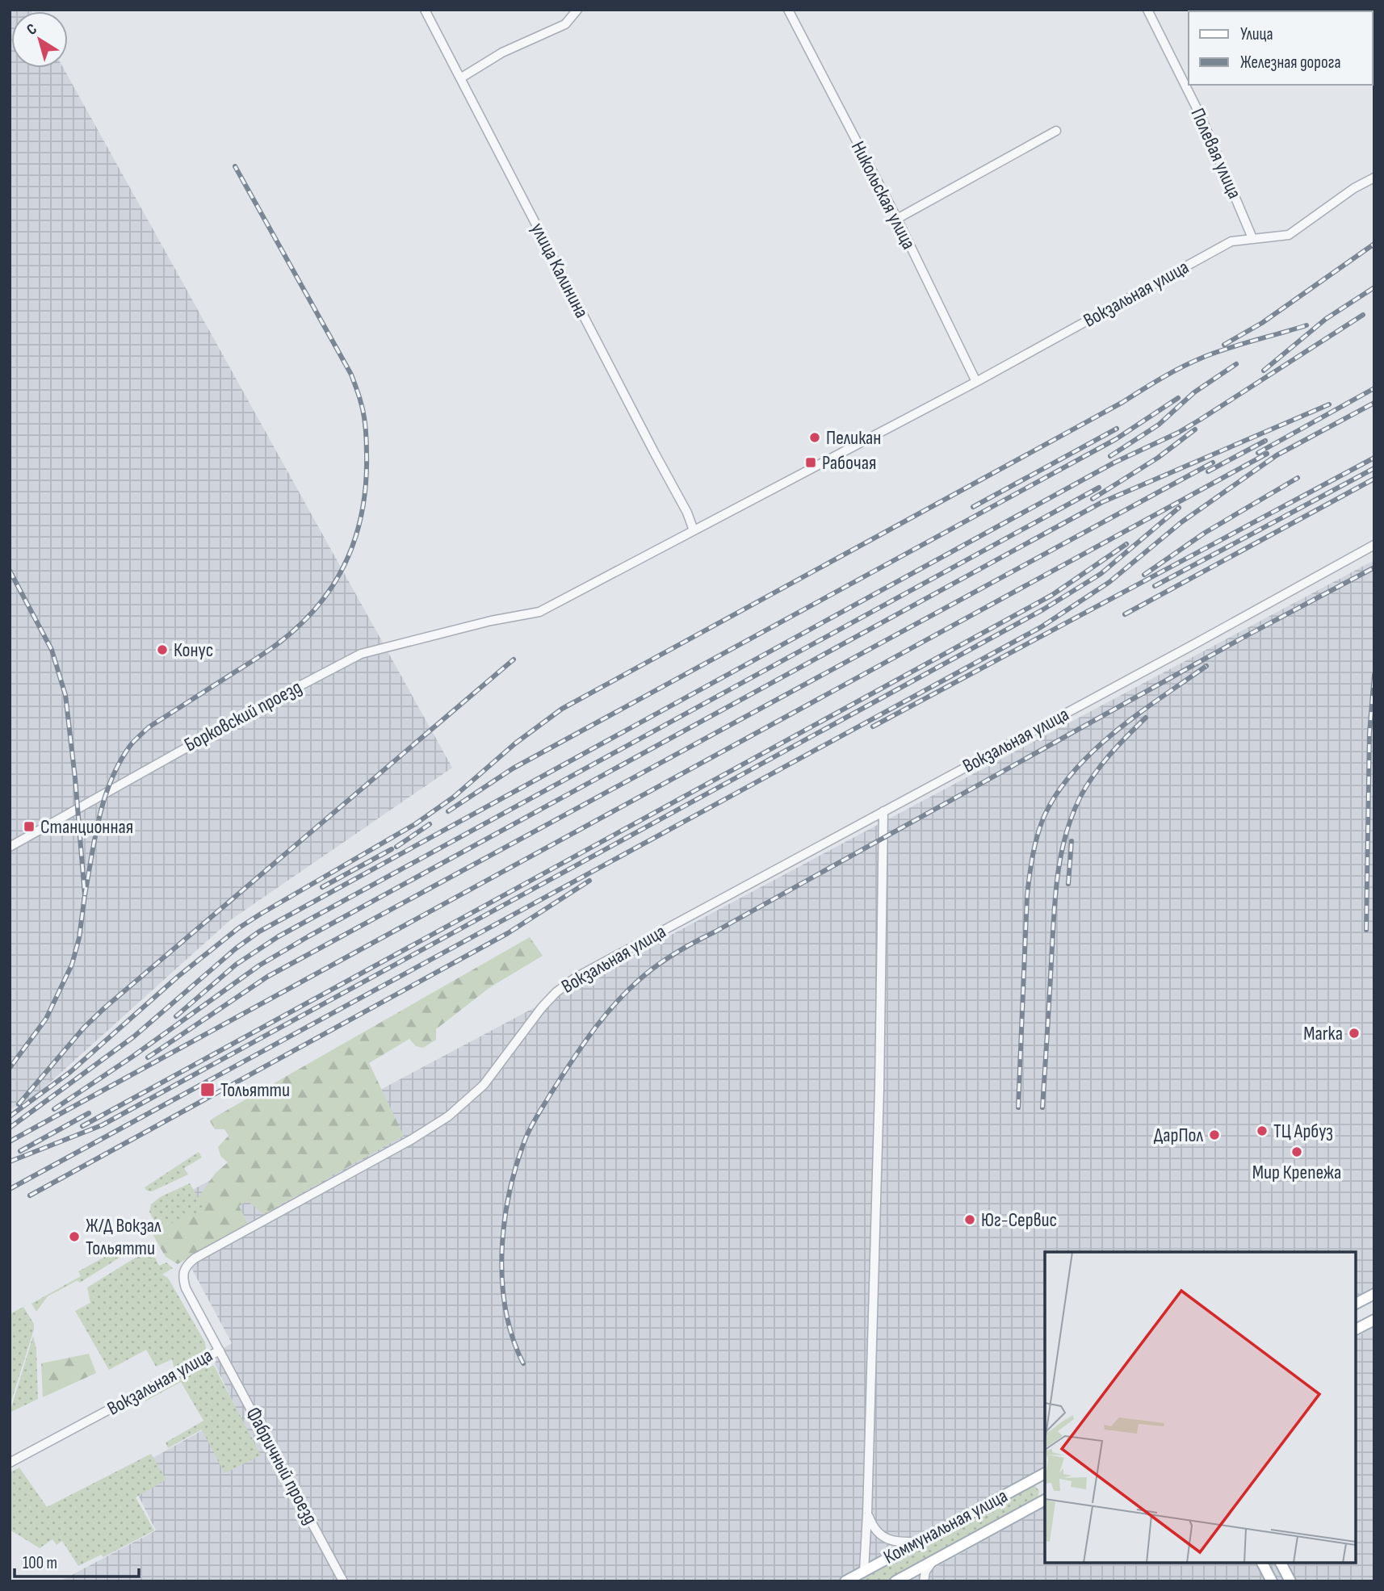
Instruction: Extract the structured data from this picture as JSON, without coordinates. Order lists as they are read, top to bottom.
{
  "streets": {
    "main road": ["Коммунальная улица"],
    "street": [
      "Полевая улица",
      "Никольская улица",
      "улица Калинина",
      "Вокзальная улица",
      "Борковский проезд",
      "Фабричный проезд"
    ]
  },
  "crossings": [
    ["Полевая улица", "Вокзальная улица"],
    ["Никольская улица", "Вокзальная улица"],
    ["улица Калинина", "Вокзальная улица"],
    ["Вокзальная улица", "Борковский проезд"],
    ["Вокзальная улица", "Фабричный проезд"]
  ],
  "places": {
    "other": [
      "Пеликан",
      "Конус",
      "Marka",
      "ТЦ Арбуз",
      "ДарПол",
      "Мир Крепежа",
      "Юг-Сервис",
      "Ж/Д Вокзал Тольятти"
    ],
    "transit": ["Рабочая", "Станционная", "Тольятти"]
  },
  "legend": ["Улица", "Железная дорога"],
  "scale_bar": "100 m",
  "north": "top left"
}
